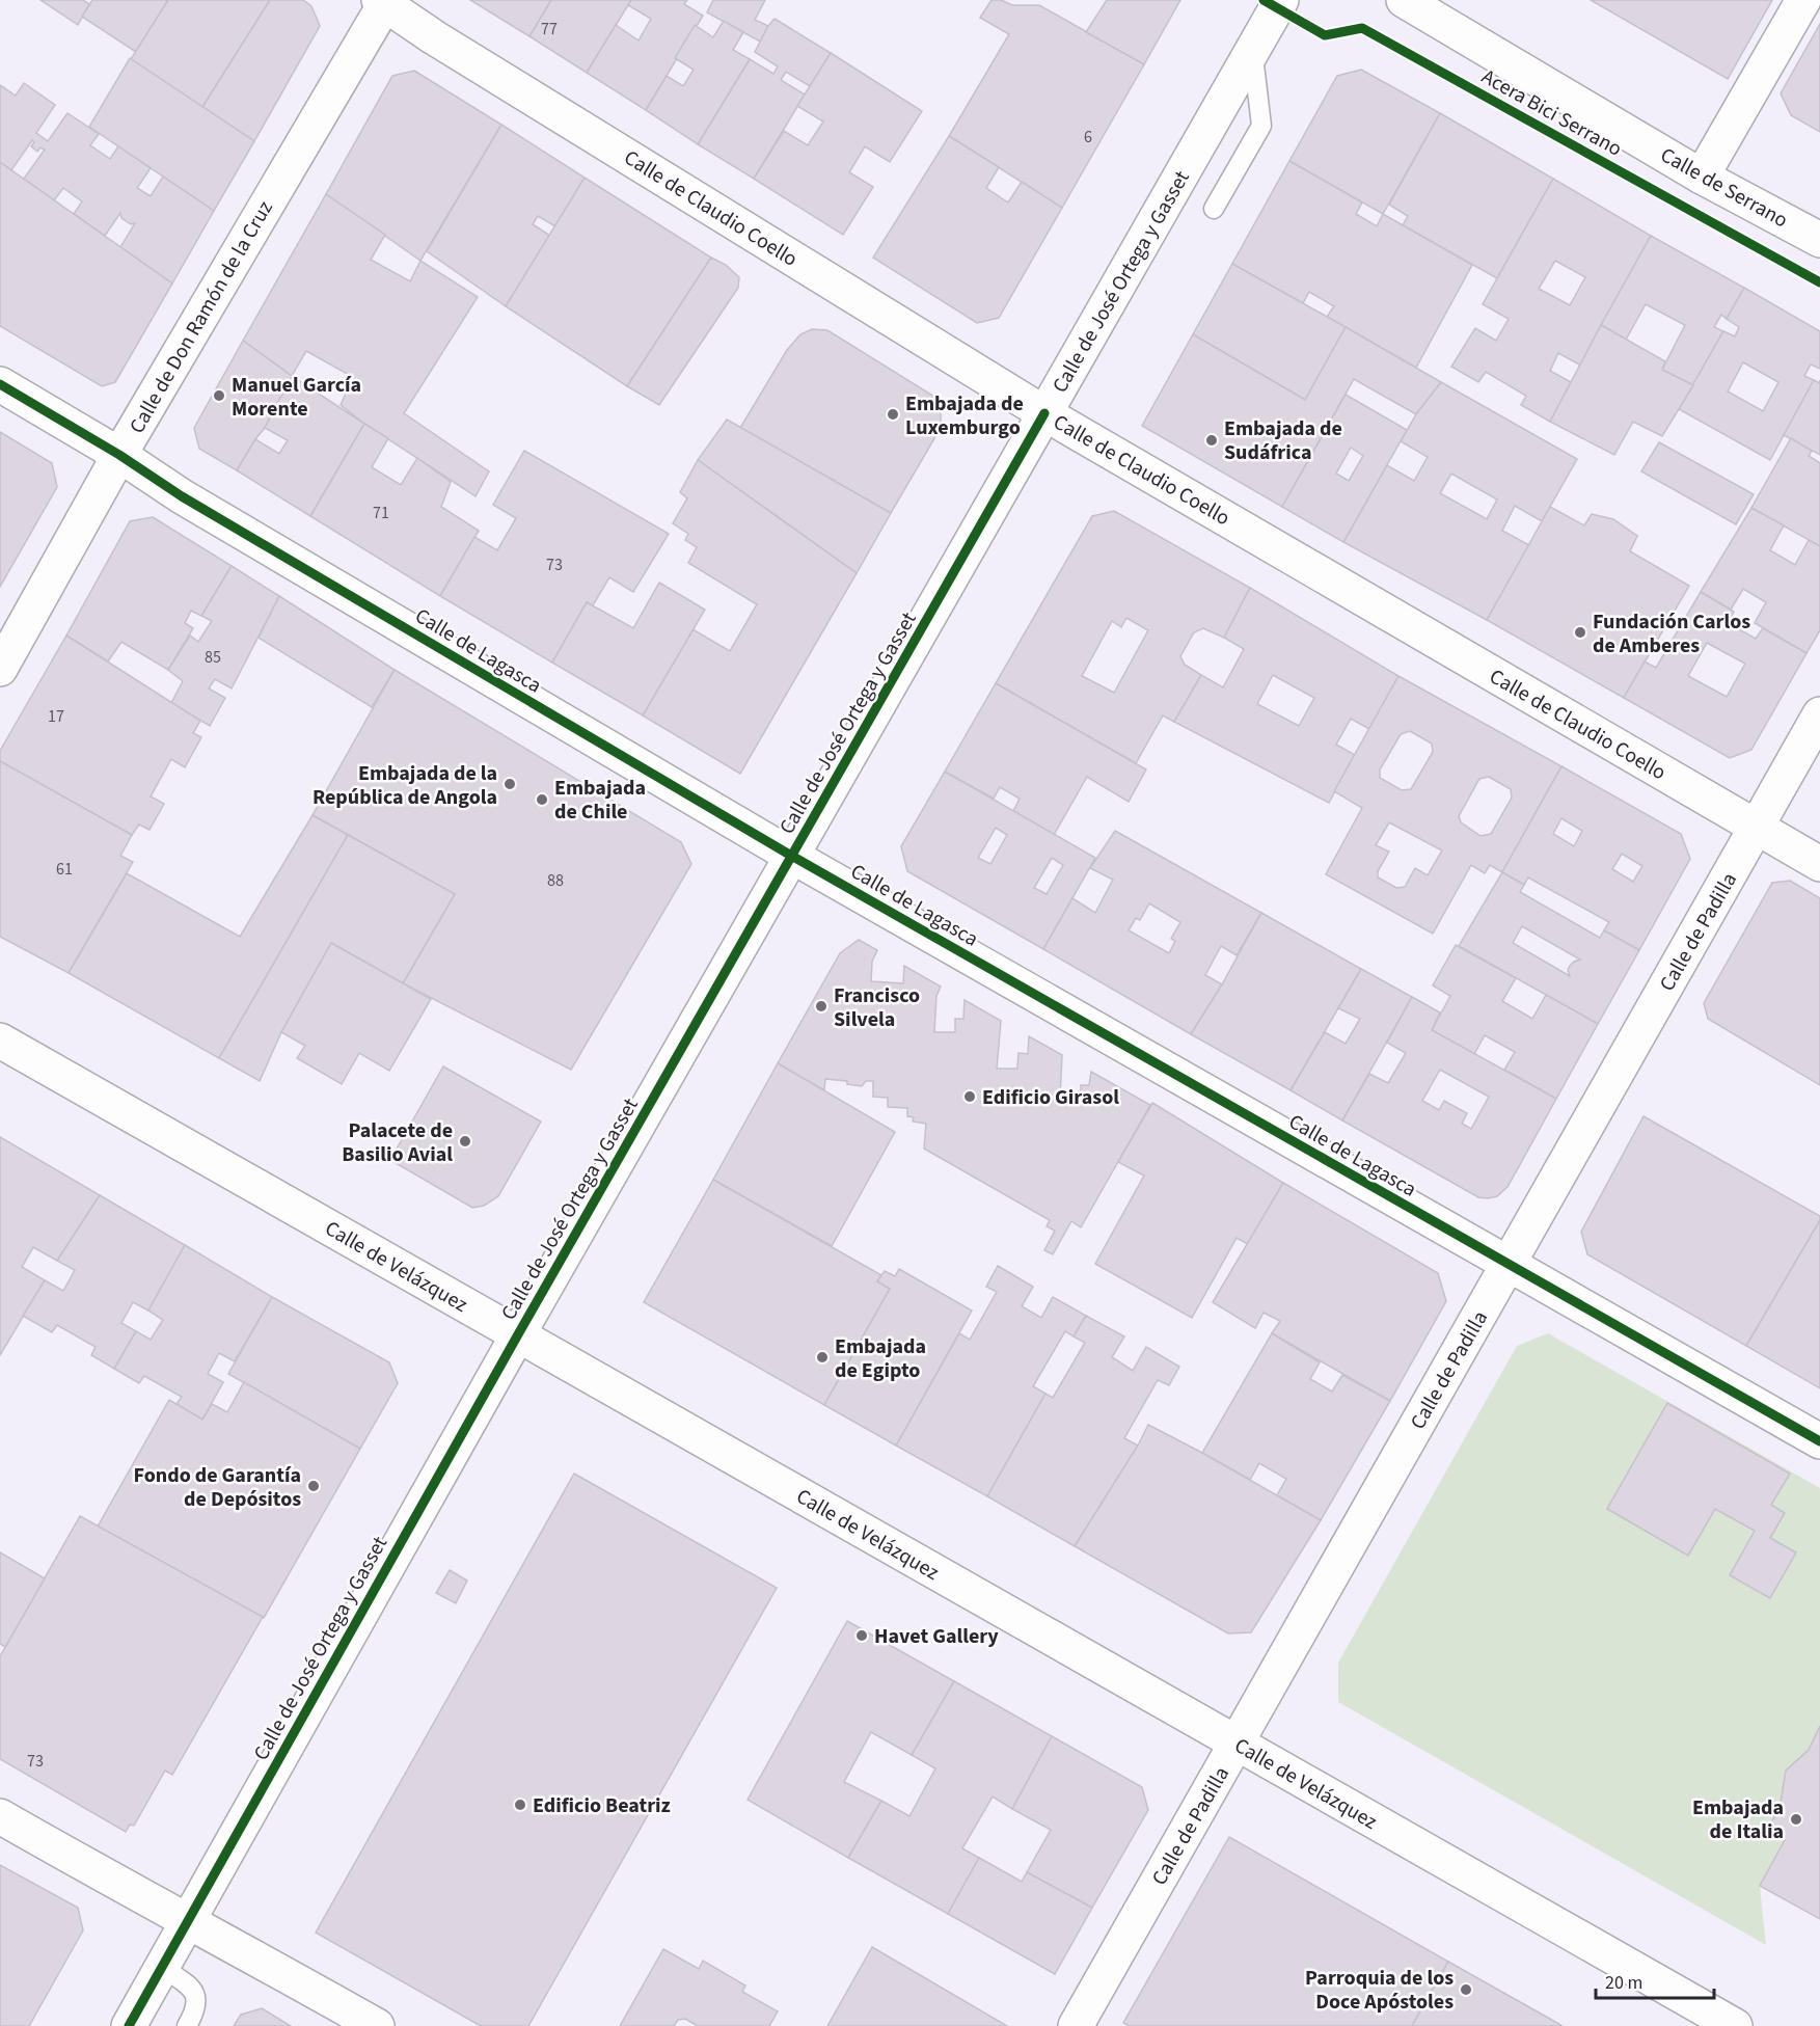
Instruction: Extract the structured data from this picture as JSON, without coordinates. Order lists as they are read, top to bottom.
{
  "streets": {
    "street": [
      "Calle de Serrano",
      "Calle de Claudio Coello",
      "Calle de José Ortega y Gasset",
      "Calle de Don Ramón de la Cruz",
      "Calle de Lagasca",
      "Calle de Padilla",
      "Calle de Velázquez"
    ],
    "cycle path": ["Acera Bici Serrano"]
  },
  "crossings": [
    ["Calle de Claudio Coello", "Calle de José Ortega y Gasset"],
    ["Calle de Claudio Coello", "Calle de Don Ramón de la Cruz"],
    ["Calle de Claudio Coello", "Calle de Padilla"],
    ["Calle de José Ortega y Gasset", "Calle de Lagasca"],
    ["Calle de José Ortega y Gasset", "Calle de Velázquez"],
    ["Calle de Don Ramón de la Cruz", "Calle de Lagasca"],
    ["Calle de Lagasca", "Calle de Padilla"],
    ["Calle de Padilla", "Calle de Velázquez"]
  ],
  "places": [
    "Manuel García Morente",
    "Embajada de Luxemburgo",
    "Embajada de Sudáfrica",
    "Fundación Carlos de Amberes",
    "Embajada de la República de Angola",
    "Embajada de Chile",
    "Francisco Silvela",
    "Edificio Girasol",
    "Palacete de Basilio Avial",
    "Embajada de Egipto",
    "Fondo de Garantía de Depósitos",
    "Havet Gallery",
    "Edificio Beatriz",
    "Embajada de Italia",
    "Parroquia de los Doce Apóstoles"
  ],
  "house_numbers": [
    "77",
    "6",
    "71",
    "73",
    "85",
    "17",
    "61",
    "88",
    "73"
  ],
  "scale_bar": "20 m"
}
